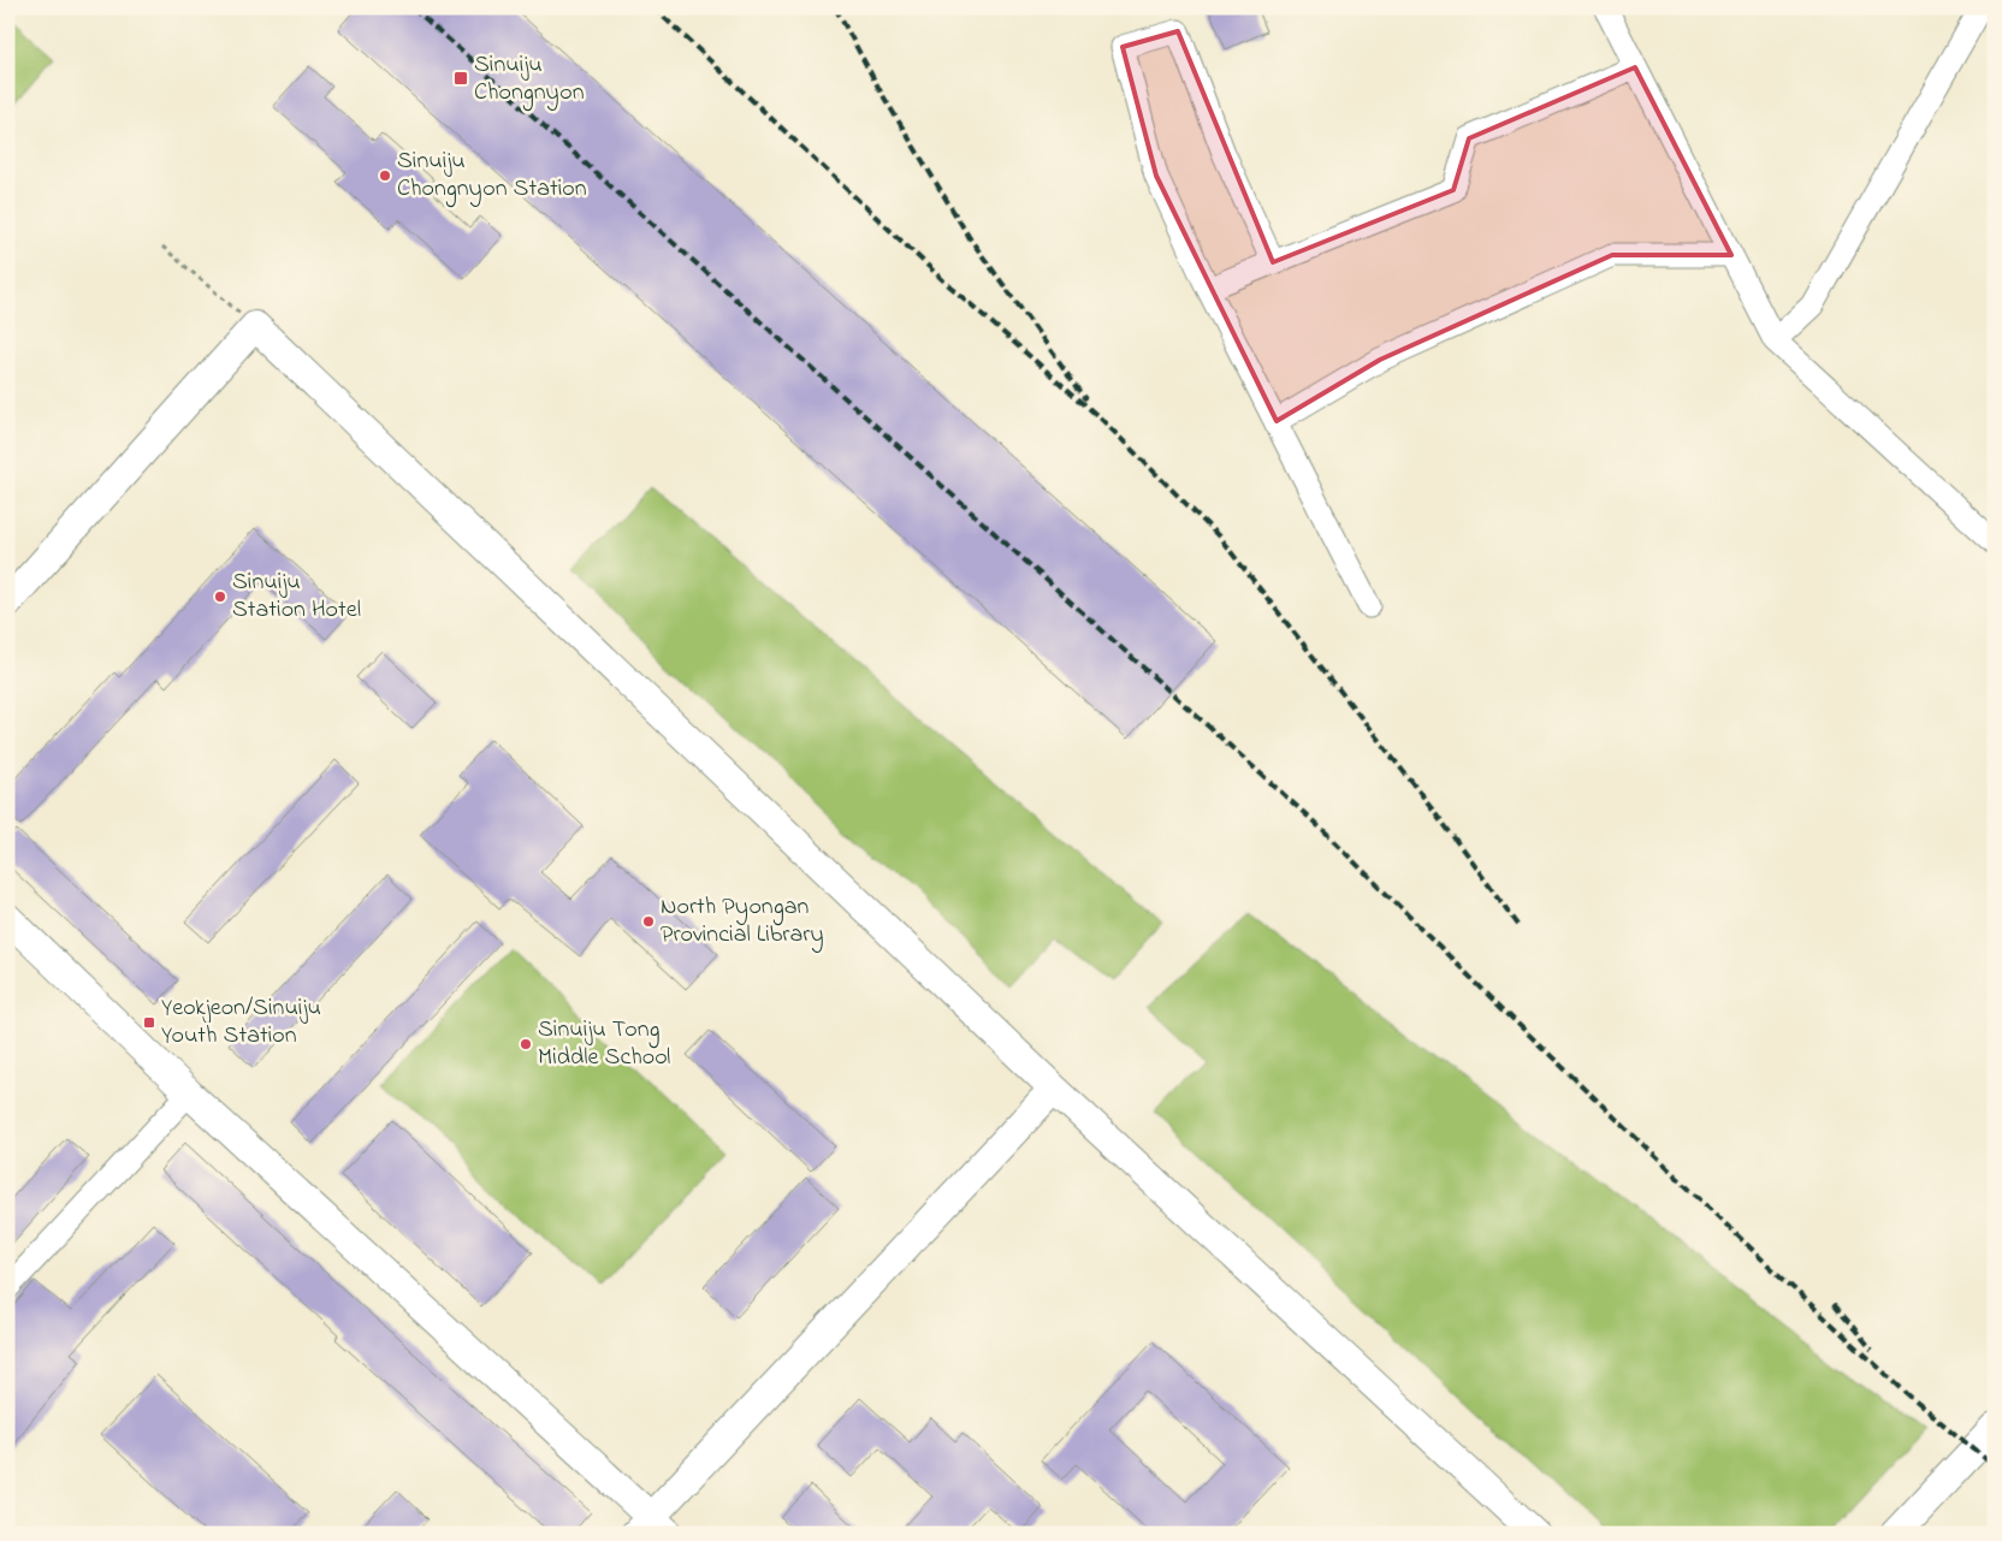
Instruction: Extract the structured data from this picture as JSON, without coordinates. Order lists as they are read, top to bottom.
{
  "places": {
    "transit": ["Sinuiju Chongnyon", "Yeokjeon/Sinuiju Youth Station"],
    "other": [
      "Sinuiju Chongnyon Station",
      "Sinuiju Station Hotel",
      "North Pyongan Provincial Library",
      "Sinuiju Tong Middle School"
    ]
  }
}
